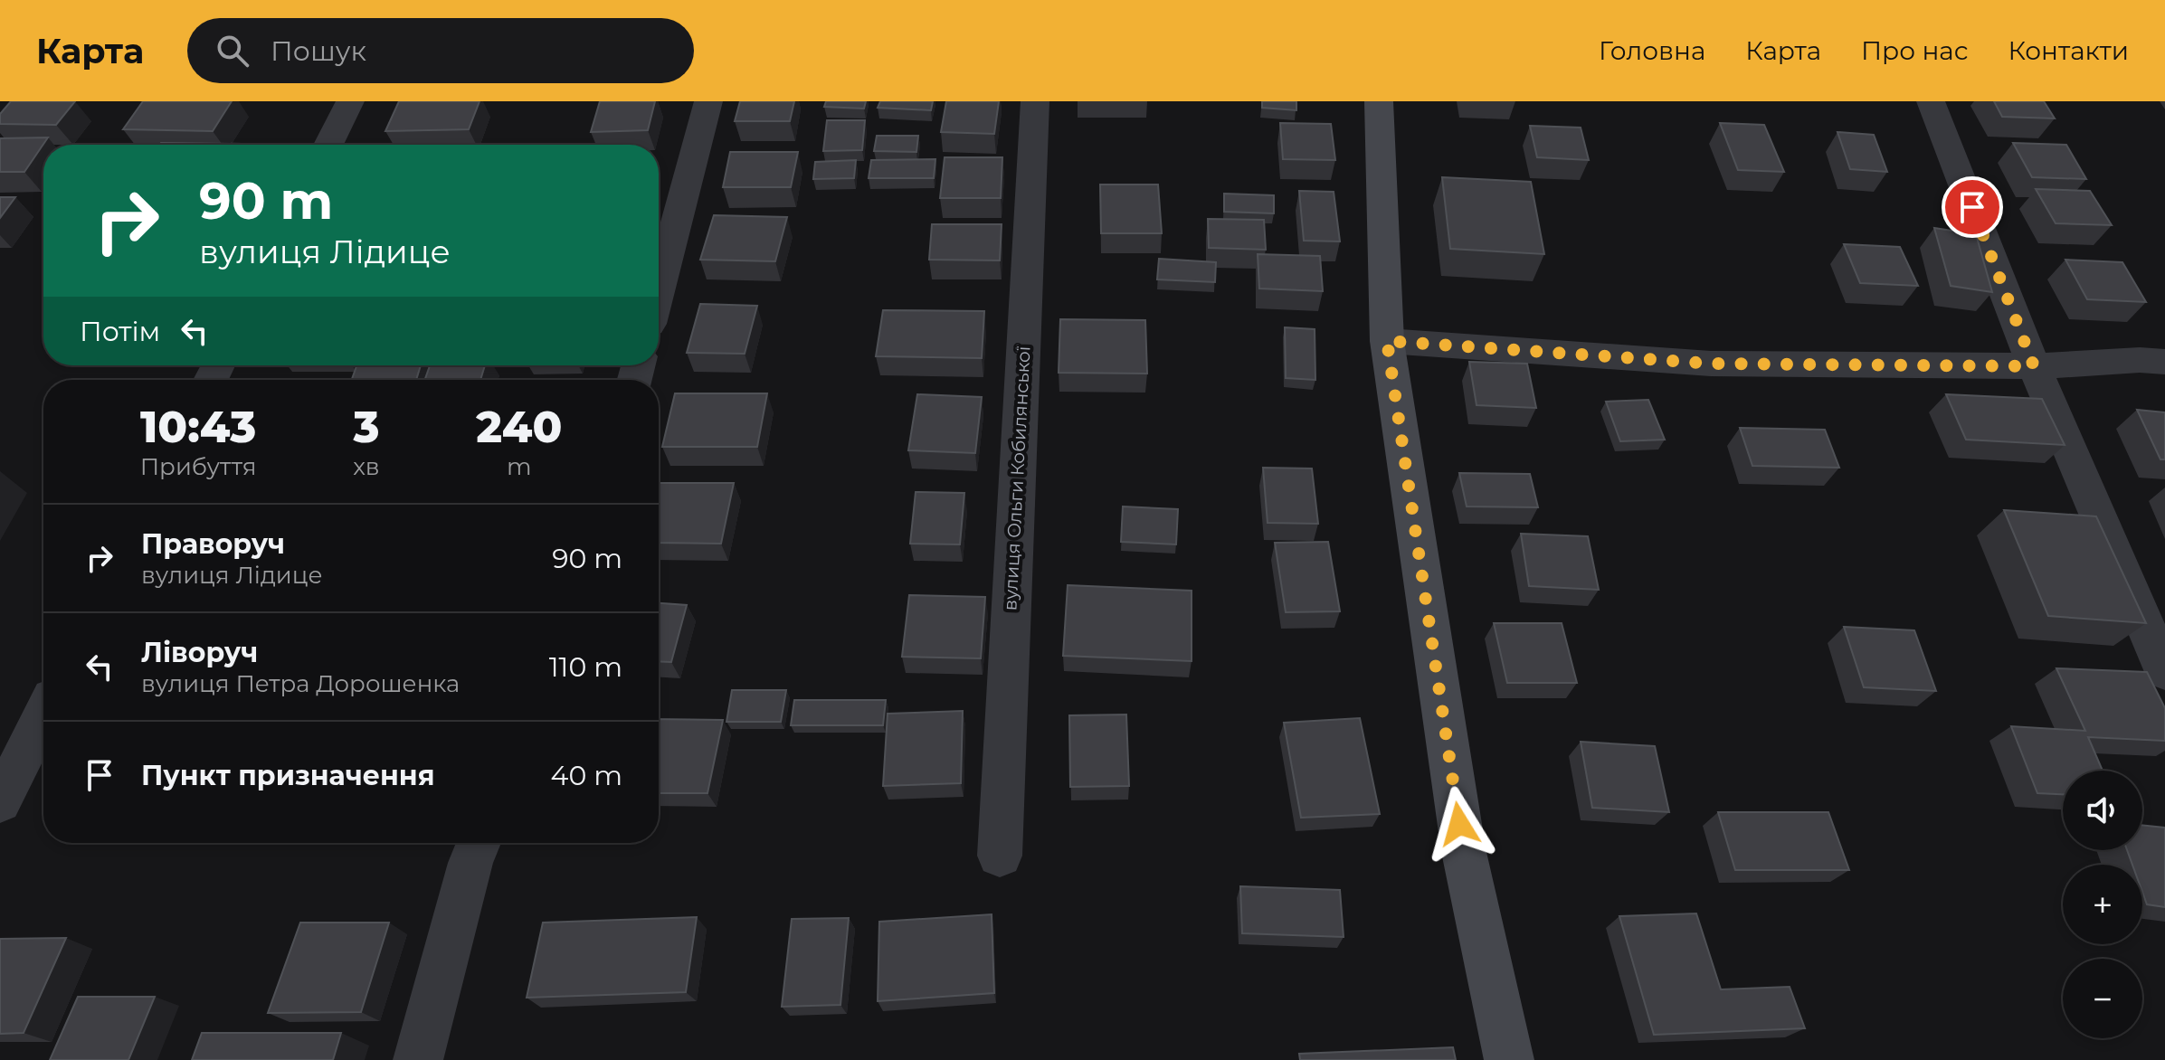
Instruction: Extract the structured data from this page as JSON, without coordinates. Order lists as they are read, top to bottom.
{
  "streets": {
    "street": ["вулиця Ольги Кобилянської"]
  },
  "page": {
    "header": "Карта",
    "search": "Пошук",
    "nav": [
      "Головна",
      "Карта",
      "Про нас",
      "Контакти"
    ],
    "turn": ["90 m", "вулиця Лідице"],
    "then": "Потім",
    "eta": [
      "10:43",
      "Прибуття",
      "3",
      "хв",
      "240",
      "m"
    ],
    "list": [
      {
        "name": "Праворуч",
        "note": "вулиця Лідице",
        "value": "90 m"
      },
      {
        "name": "Ліворуч",
        "note": "вулиця Петра Дорошенка",
        "value": "110 m"
      },
      {
        "name": "Пункт призначення",
        "value": "40 m"
      }
    ],
    "map_buttons": ["+", "−"]
  }
}
